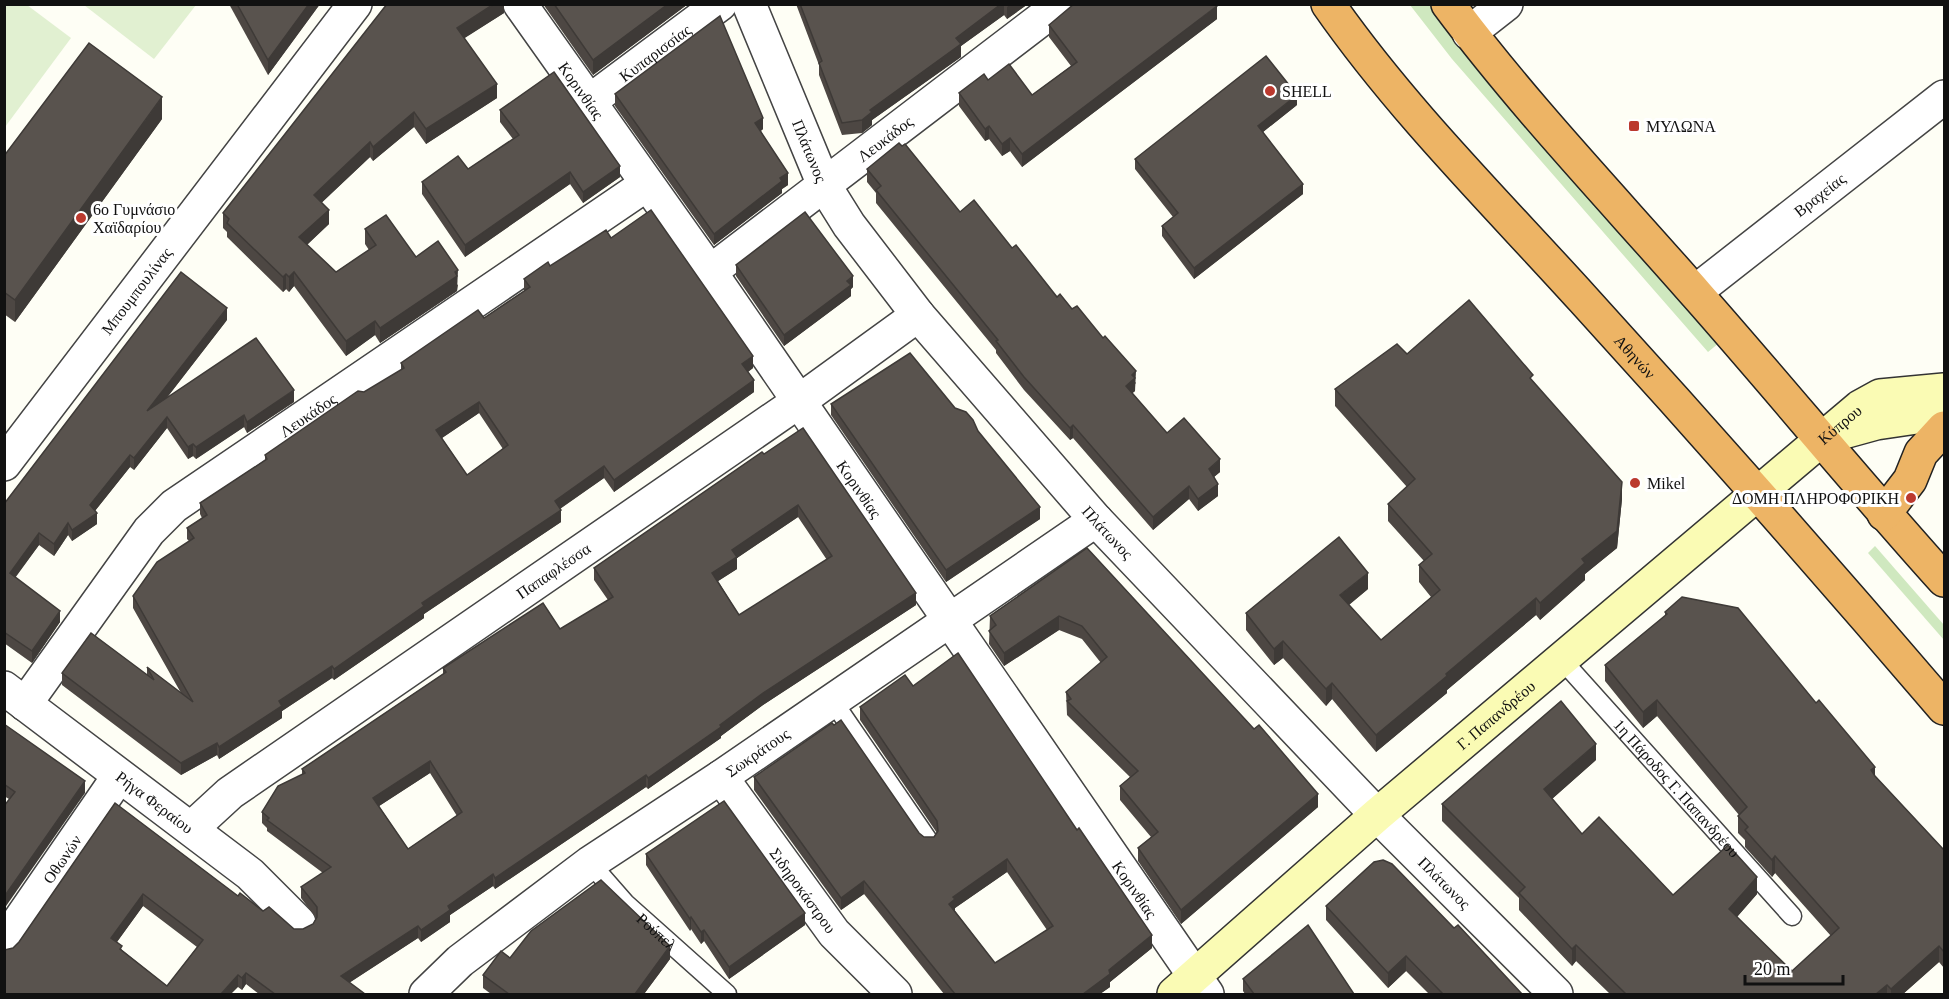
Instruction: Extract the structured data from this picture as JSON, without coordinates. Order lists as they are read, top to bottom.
{
  "streets": {
    "highway": ["Αθηνών"],
    "street": [
      "Κυπαρισσίας",
      "Κορινθίας",
      "Λευκάδος",
      "Πλάτωνος",
      "Βραχείας",
      "Μπουμπουλίνας",
      "Κύπρου",
      "Παπαφλέσσα",
      "Γ. Παπανδρέου",
      "Σωκράτους",
      "Ρήγα Φεραίου",
      "Οθωνών",
      "Σιδηροκάστρου"
    ],
    "lane": ["1η Πάροδος Γ. Παπανδρέου", "Ρούπελ"]
  },
  "crossings": [
    ["Κυπαρισσίας", "Κορινθίας"],
    ["Κορινθίας", "Λευκάδος"],
    ["Κορινθίας", "Παπαφλέσσα"],
    ["Κορινθίας", "Γ. Παπανδρέου"],
    ["Κορινθίας", "Σωκράτους"],
    ["Λευκάδος", "Πλάτωνος"],
    ["Λευκάδος", "Ρήγα Φεραίου"],
    ["Πλάτωνος", "Παπαφλέσσα"],
    ["Πλάτωνος", "Γ. Παπανδρέου"],
    ["Πλάτωνος", "Σωκράτους"],
    ["Αθηνών", "Γ. Παπανδρέου"],
    ["Κύπρου", "Γ. Παπανδρέου"],
    ["Παπαφλέσσα", "Ρήγα Φεραίου"],
    ["Γ. Παπανδρέου", "1η Πάροδος Γ. Παπανδρέου"],
    ["Σωκράτους", "Σιδηροκάστρου"],
    ["Σωκράτους", "Ρούπελ"],
    ["Ρήγα Φεραίου", "Οθωνών"]
  ],
  "places": {
    "other": [
      "SHELL",
      "6ο Γυμνάσιο Χαϊδαρίου",
      "Mikel",
      "ΔΟΜΗ ΠΛΗΡΟΦΟΡΙΚΗ"
    ],
    "transit": ["ΜΥΛΩΝΑ"]
  },
  "scale_bar": "20 m"
}
